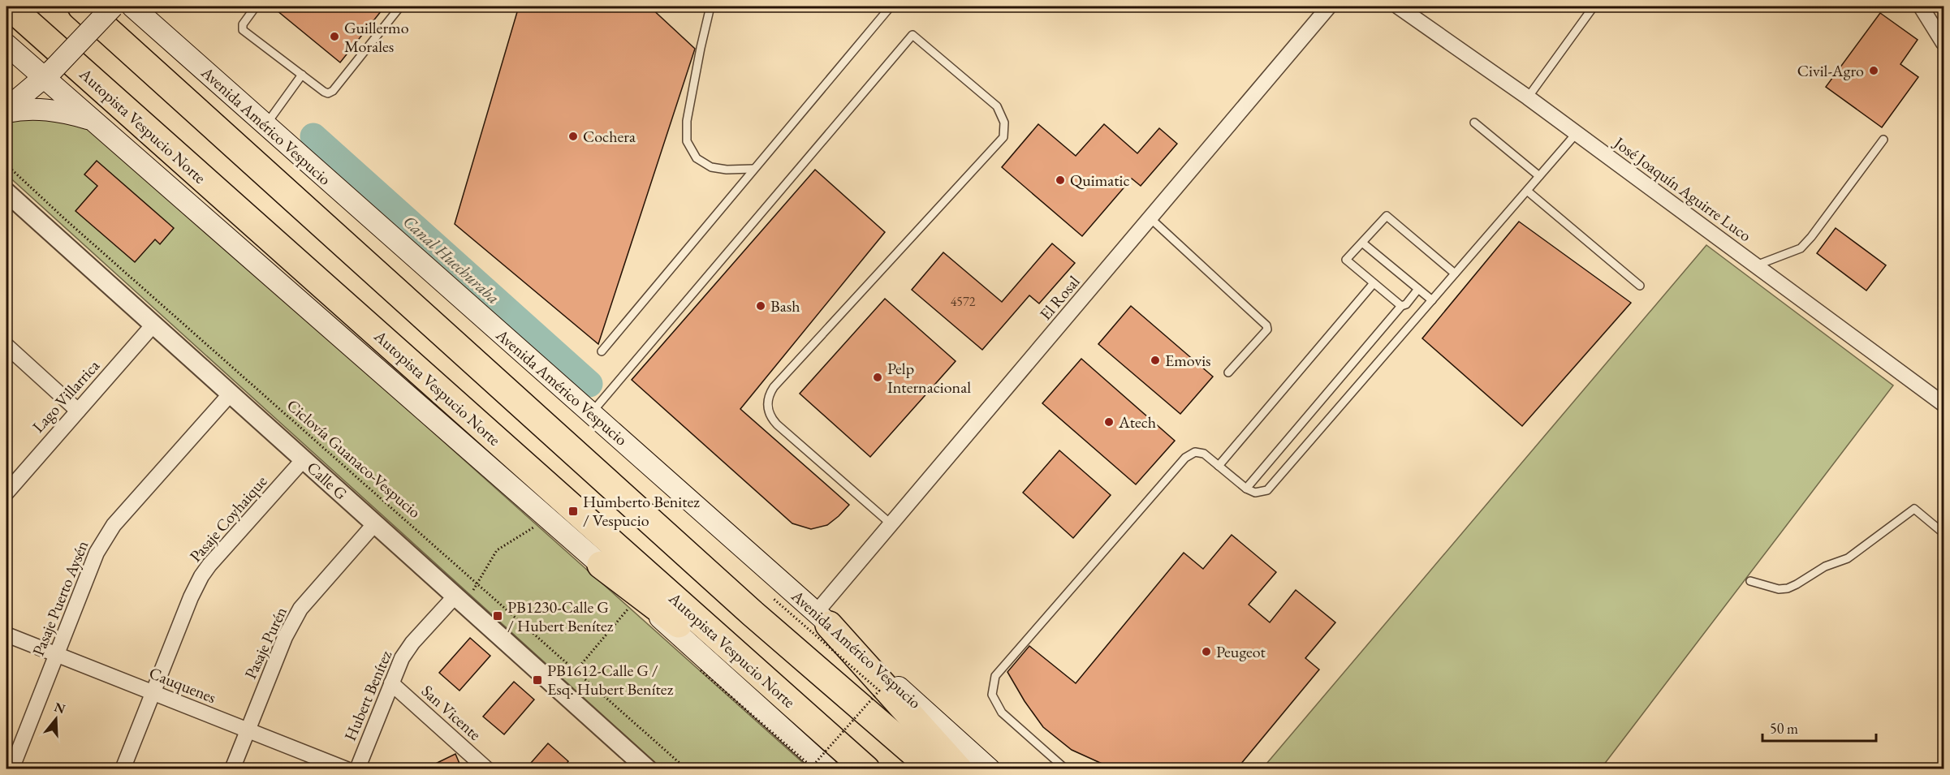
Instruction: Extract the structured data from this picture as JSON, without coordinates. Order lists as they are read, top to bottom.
{
  "streets": {
    "highway": ["Autopista Vespucio Norte"],
    "main road": ["Avenida Américo Vespucio"],
    "street": [
      "José Joaquín Aguirre Luco",
      "El Rosal",
      "Lago Villarrica",
      "Calle G",
      "Pasaje Coyhaique",
      "Pasaje Puerto Aysén",
      "Pasaje Purén",
      "Cauquenes",
      "Hubert Benítez",
      "San Vicente"
    ],
    "path": ["Ciclovía Guanaco-Vespucio"]
  },
  "crossings": [
    ["Avenida Américo Vespucio", "El Rosal"],
    ["Lago Villarrica", "Calle G"],
    ["Calle G", "Pasaje Coyhaique"],
    ["Calle G", "Pasaje Puerto Aysén"],
    ["Calle G", "Pasaje Purén"],
    ["Calle G", "Hubert Benítez"],
    ["Pasaje Coyhaique", "Cauquenes"],
    ["Pasaje Puerto Aysén", "Cauquenes"],
    ["Pasaje Purén", "Cauquenes"],
    ["Hubert Benítez", "San Vicente"]
  ],
  "water": ["Canal Huechuraba"],
  "places": {
    "other": [
      "Guillermo Morales",
      "Civil-Agro",
      "Cochera",
      "Quimatic",
      "Bash",
      "Emovis",
      "Pelp Internacional",
      "Atech",
      "Peugeot"
    ],
    "transit": ["Humberto Benitez / Vespucio", "PB1230-Calle G / Hubert Benítez", "PB1612-Calle G / Esq. Hubert Benítez"]
  },
  "house_numbers": ["4572"],
  "scale_bar": "50 m",
  "north": "top"
}
